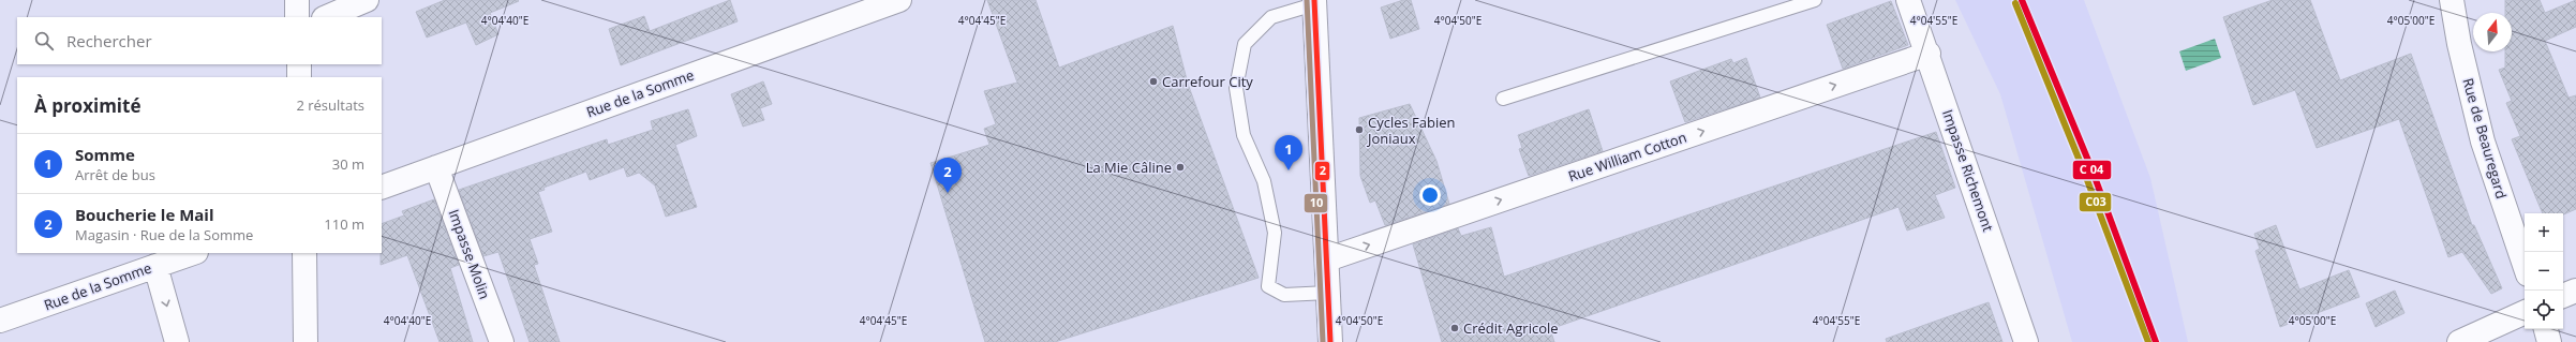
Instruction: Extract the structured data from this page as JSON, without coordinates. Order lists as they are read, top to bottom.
{
  "streets": {
    "street": [
      "Rue de la Somme",
      "Rue de Beauregard",
      "Rue William Cotton",
      "Impasse Richemont",
      "Impasse Molin"
    ]
  },
  "crossings": [
    ["Rue de la Somme", "Impasse Molin"],
    ["Rue William Cotton", "Impasse Richemont"]
  ],
  "one_way": ["Rue William Cotton"],
  "places": [
    "Carrefour City",
    "Cycles Fabien Joniaux",
    "La Mie Câline",
    "Crédit Agricole"
  ],
  "lines": ["transit line 2", "transit line 10", "transit line C03"],
  "north": "top",
  "page": {
    "search": "Rechercher",
    "heading": ["À proximité", "2 résultats"],
    "list": [
      {
        "mark": "1",
        "name": "Somme",
        "note": "Arrêt de bus",
        "value": "30 m"
      },
      {
        "mark": "2",
        "name": "Boucherie le Mail",
        "note": "Magasin · Rue de la Somme",
        "value": "110 m"
      }
    ],
    "pins": ["1", "2"],
    "map_buttons": ["+", "−"]
  },
  "coordinates": [
    "4°05'00\"E",
    "4°04'40\"E",
    "4°04'45\"E",
    "4°04'50\"E",
    "4°04'55\"E"
  ]
}
